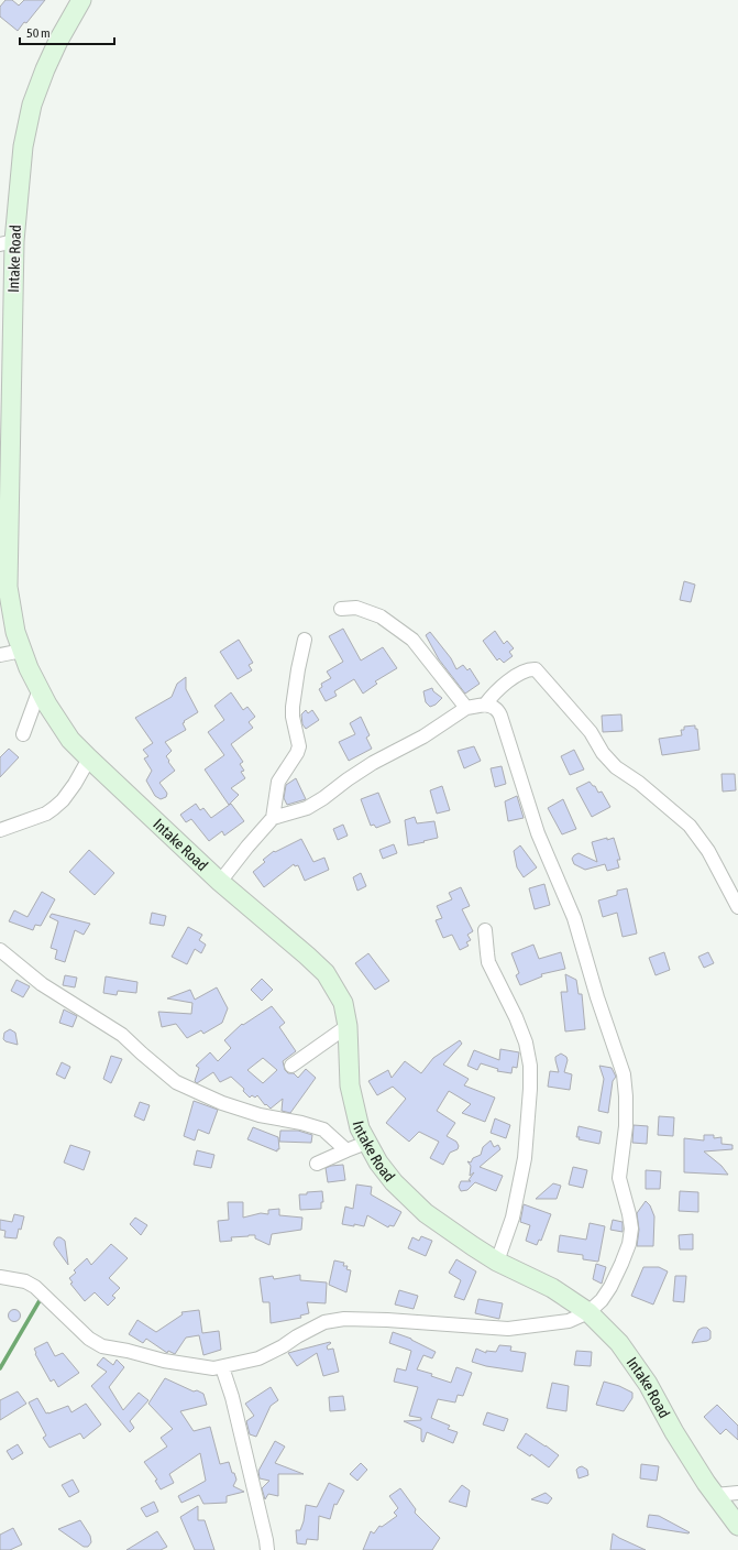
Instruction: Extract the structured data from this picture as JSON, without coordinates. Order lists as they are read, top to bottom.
{
  "streets": {
    "street": ["Intake Road"]
  },
  "scale_bar": "50 m"
}
